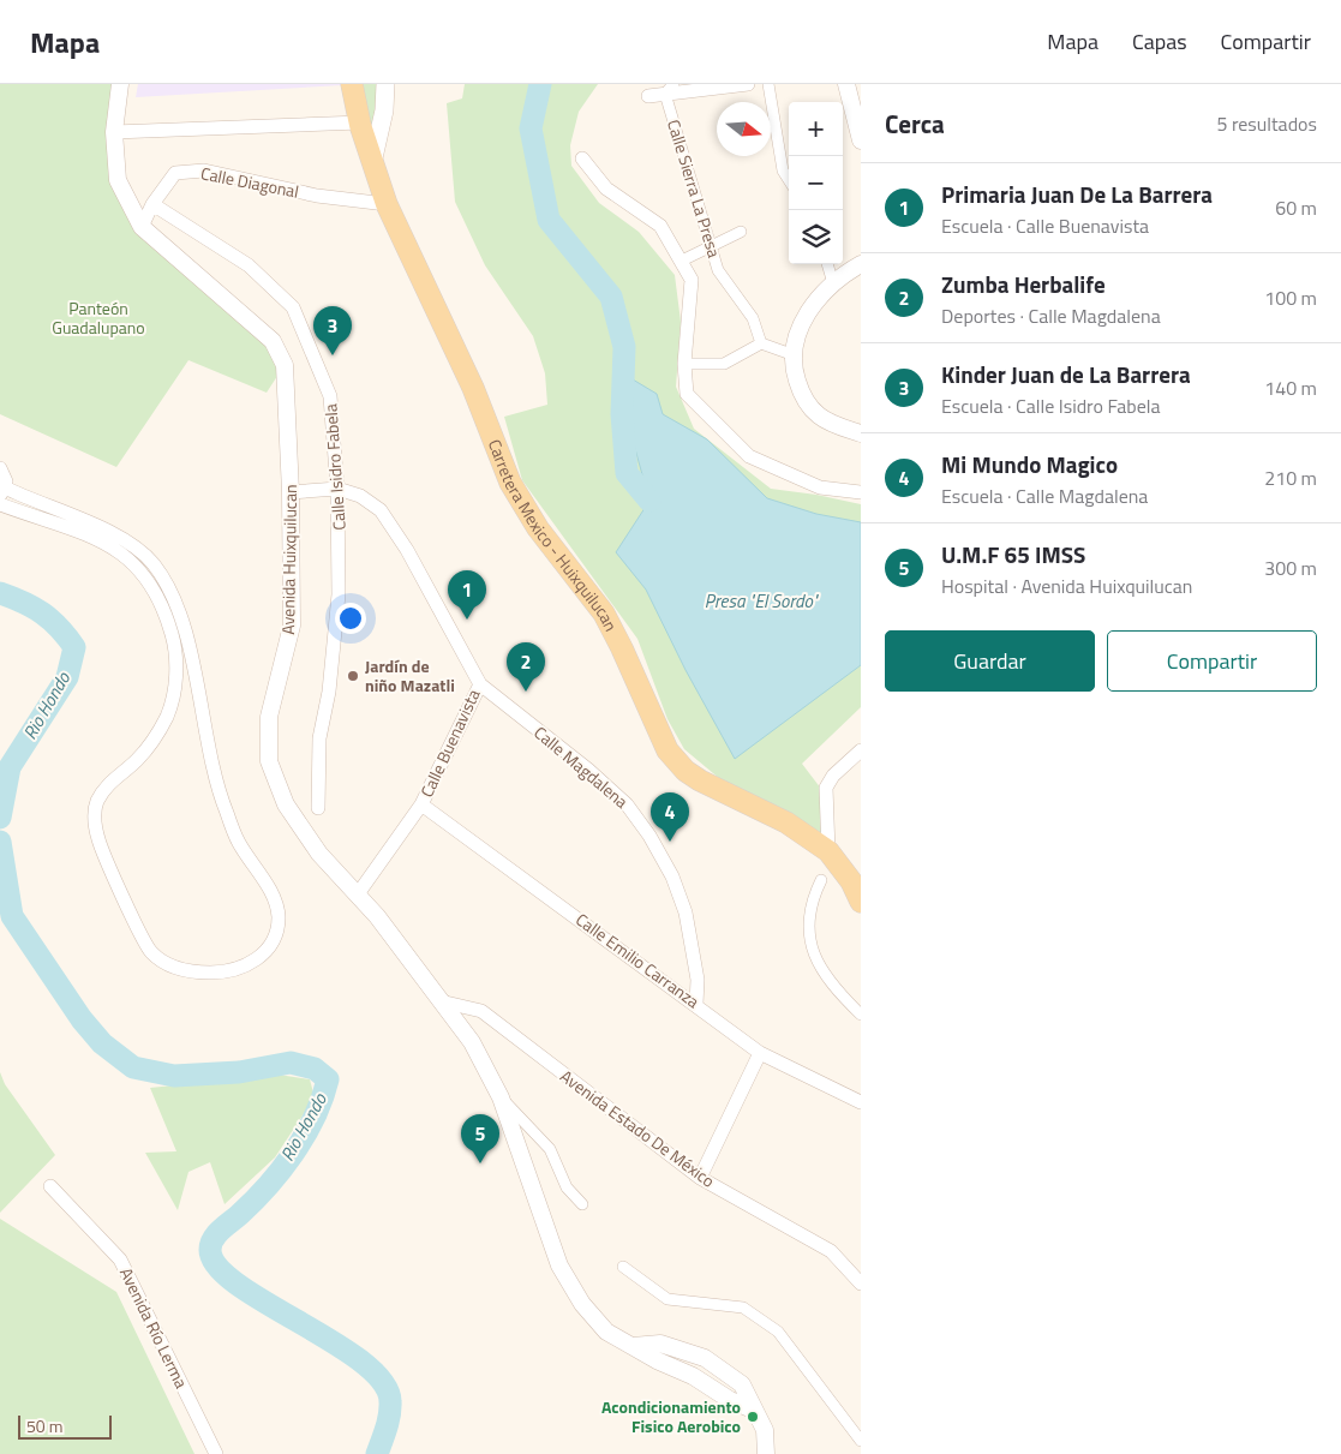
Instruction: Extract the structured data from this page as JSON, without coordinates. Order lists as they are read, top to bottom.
{
  "streets": {
    "main road": ["Carretera Mexico - Huixquilucan"],
    "street": [
      "Calle Diagonal",
      "Calle Sierra La Presa",
      "Calle Isidro Fabela",
      "Avenida Huixquilucan",
      "Calle Buenavista",
      "Calle Magdalena",
      "Calle Emilio Carranza",
      "Avenida Estado De México",
      "Avenida Río Lerma"
    ]
  },
  "crossings": [
    ["Calle Diagonal", "Calle Isidro Fabela"],
    ["Calle Diagonal", "Carretera Mexico - Huixquilucan"],
    ["Calle Diagonal", "Avenida Huixquilucan"],
    ["Calle Isidro Fabela", "Calle Buenavista"],
    ["Avenida Huixquilucan", "Calle Buenavista"],
    ["Avenida Huixquilucan", "Avenida Estado De México"],
    ["Calle Buenavista", "Calle Magdalena"],
    ["Calle Buenavista", "Calle Emilio Carranza"],
    ["Calle Magdalena", "Calle Emilio Carranza"]
  ],
  "water": ["Presa \"El Sordo\"", "Rio Hondo"],
  "parks": ["Panteón Guadalupano"],
  "places": ["Jardín de niño Mazatli", "Acondicionamiento Fisico Aerobico"],
  "scale_bar": "50 m",
  "north": "right",
  "page": {
    "header": "Mapa",
    "nav": ["Mapa", "Capas", "Compartir"],
    "heading": ["Cerca", "5 resultados"],
    "map_buttons": ["+", "−"],
    "list": [
      {
        "mark": "1",
        "name": "Primaria Juan De La Barrera",
        "note": "Escuela · Calle Buenavista",
        "value": "60 m"
      },
      {
        "mark": "2",
        "name": "Zumba Herbalife",
        "note": "Deportes · Calle Magdalena",
        "value": "100 m"
      },
      {
        "mark": "3",
        "name": "Kinder Juan de La Barrera",
        "note": "Escuela · Calle Isidro Fabela",
        "value": "140 m"
      },
      {
        "mark": "4",
        "name": "Mi Mundo Magico",
        "note": "Escuela · Calle Magdalena",
        "value": "210 m"
      },
      {
        "mark": "5",
        "name": "U.M.F 65 IMSS",
        "note": "Hospital · Avenida Huixquilucan",
        "value": "300 m"
      }
    ],
    "pins": [
      "3",
      "1",
      "2",
      "4",
      "5"
    ],
    "buttons": ["Guardar", "Compartir"],
    "scale": "50 m"
  }
}
